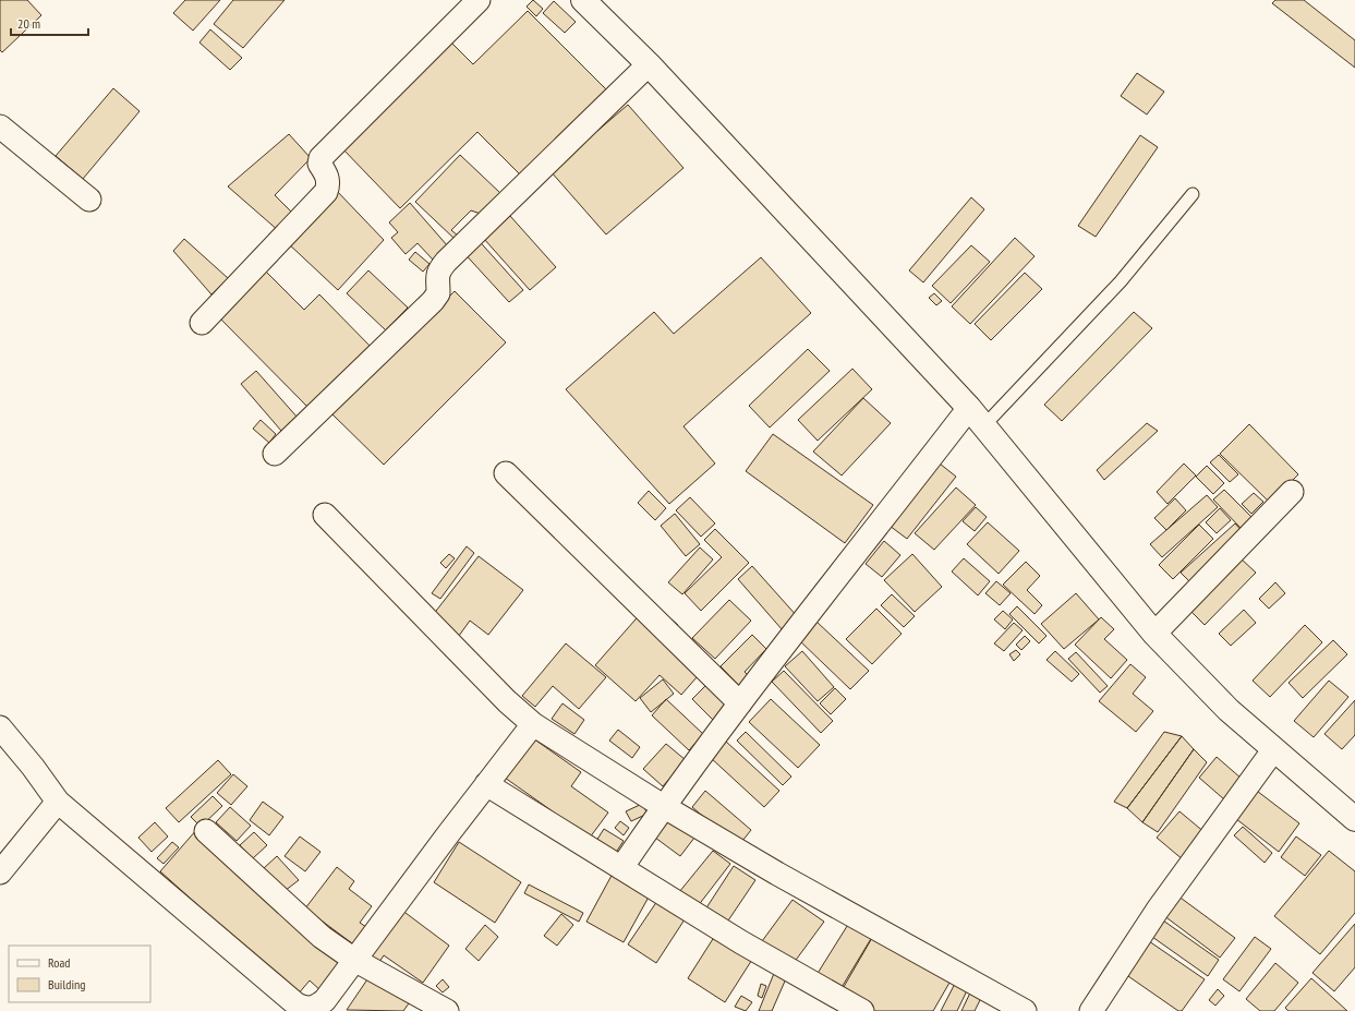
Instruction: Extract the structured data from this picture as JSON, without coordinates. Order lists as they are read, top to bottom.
{
  "legend": ["Road", "Building"],
  "scale_bar": "20 m"
}
